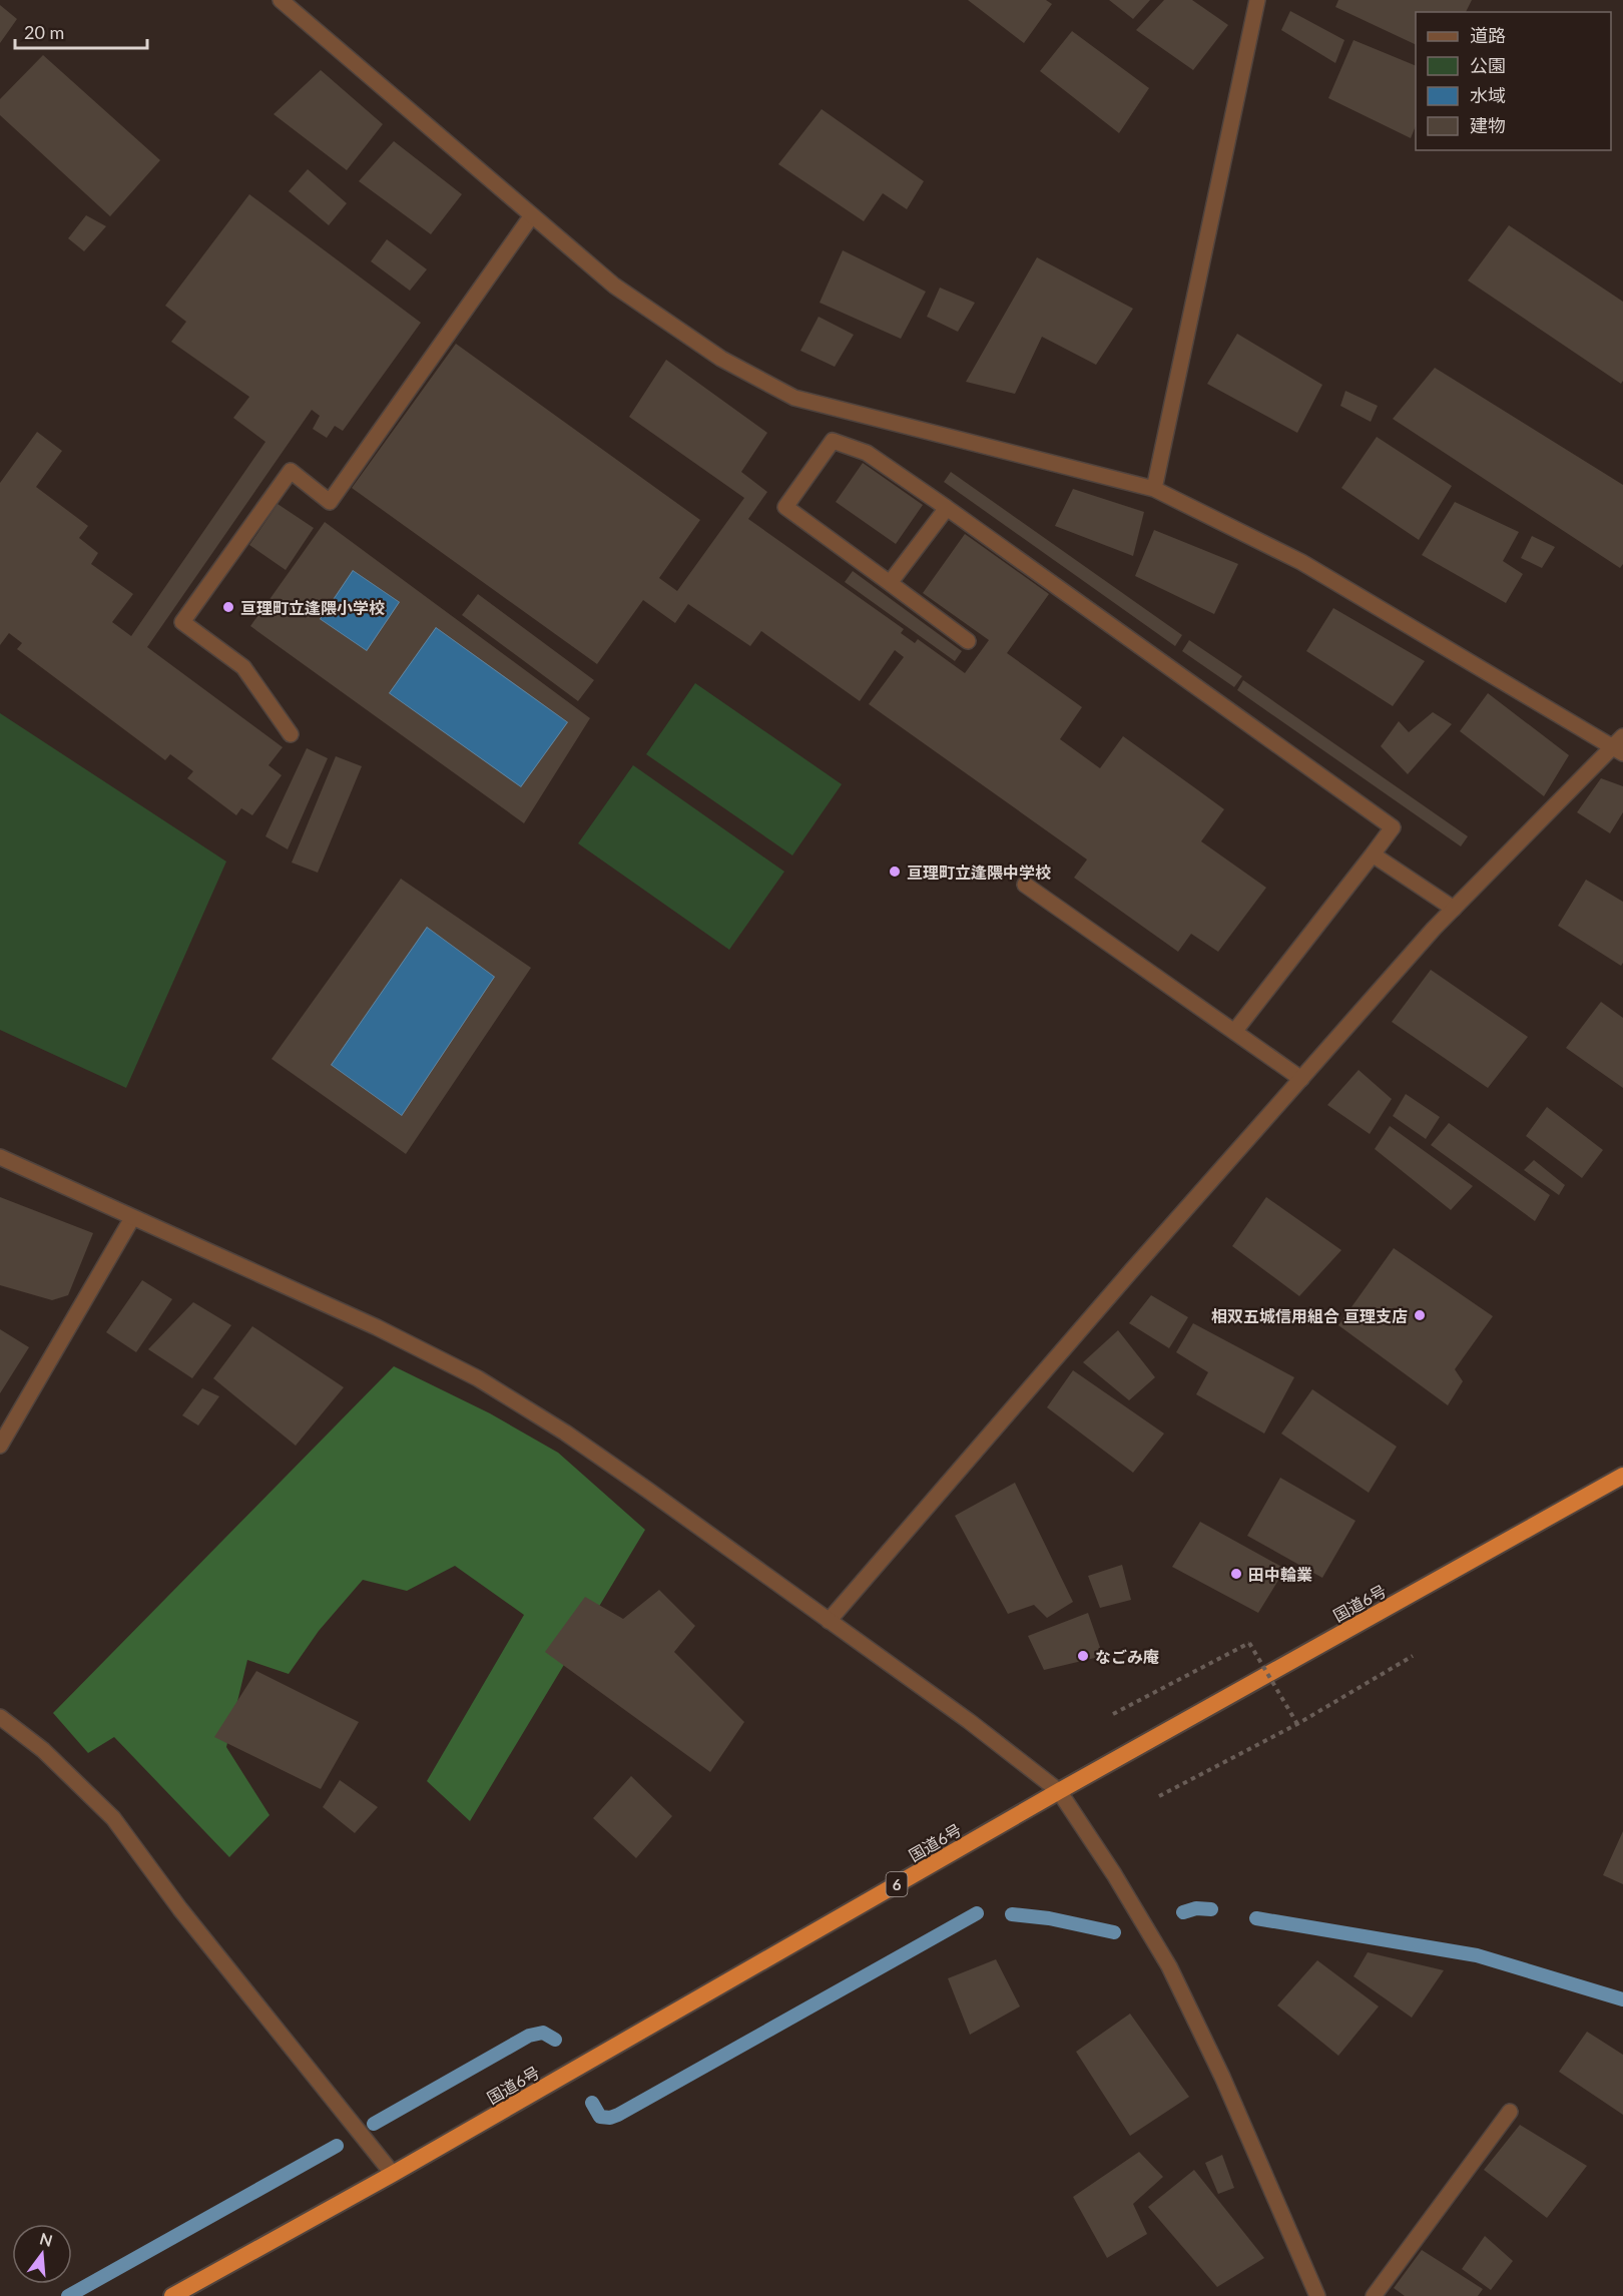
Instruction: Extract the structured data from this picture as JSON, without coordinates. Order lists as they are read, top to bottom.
{
  "streets": {
    "highway": ["国道6号", "6"]
  },
  "places": [
    "亘理町立逢隈小学校",
    "亘理町立逢隈中学校",
    "相双五城信用組合 亘理支店",
    "田中輪業",
    "なごみ庵"
  ],
  "legend": [
    "道路",
    "公園",
    "水域",
    "建物"
  ],
  "scale_bar": "20 m",
  "north": "top"
}
